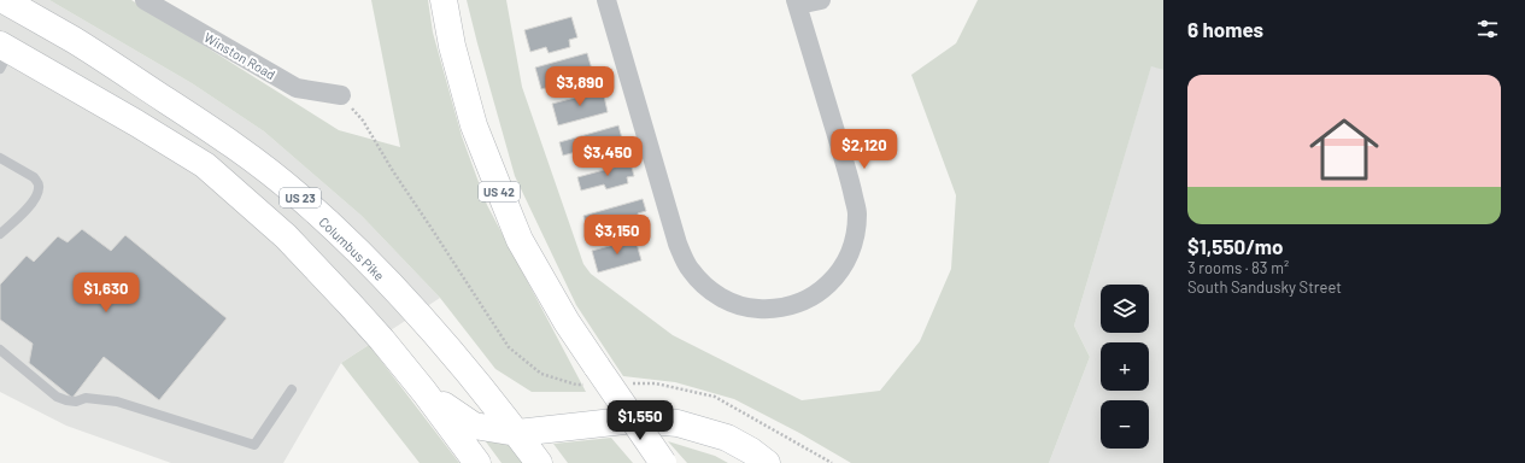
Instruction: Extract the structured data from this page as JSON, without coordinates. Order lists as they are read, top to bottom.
{
  "streets": {
    "main road": ["US 42", "US 23", "Columbus Pike"],
    "street": ["Winston Road"]
  },
  "page": {
    "heading": "6 homes",
    "list": [
      {
        "name": "$1,550/mo",
        "note": "3 rooms · 83 m² · South Sandusky Street"
      }
    ],
    "price": [
      "$3,890",
      "$2,120",
      "$3,450",
      "$3,150",
      "$1,630",
      "$1,550"
    ],
    "map_buttons": ["+", "−"]
  }
}
